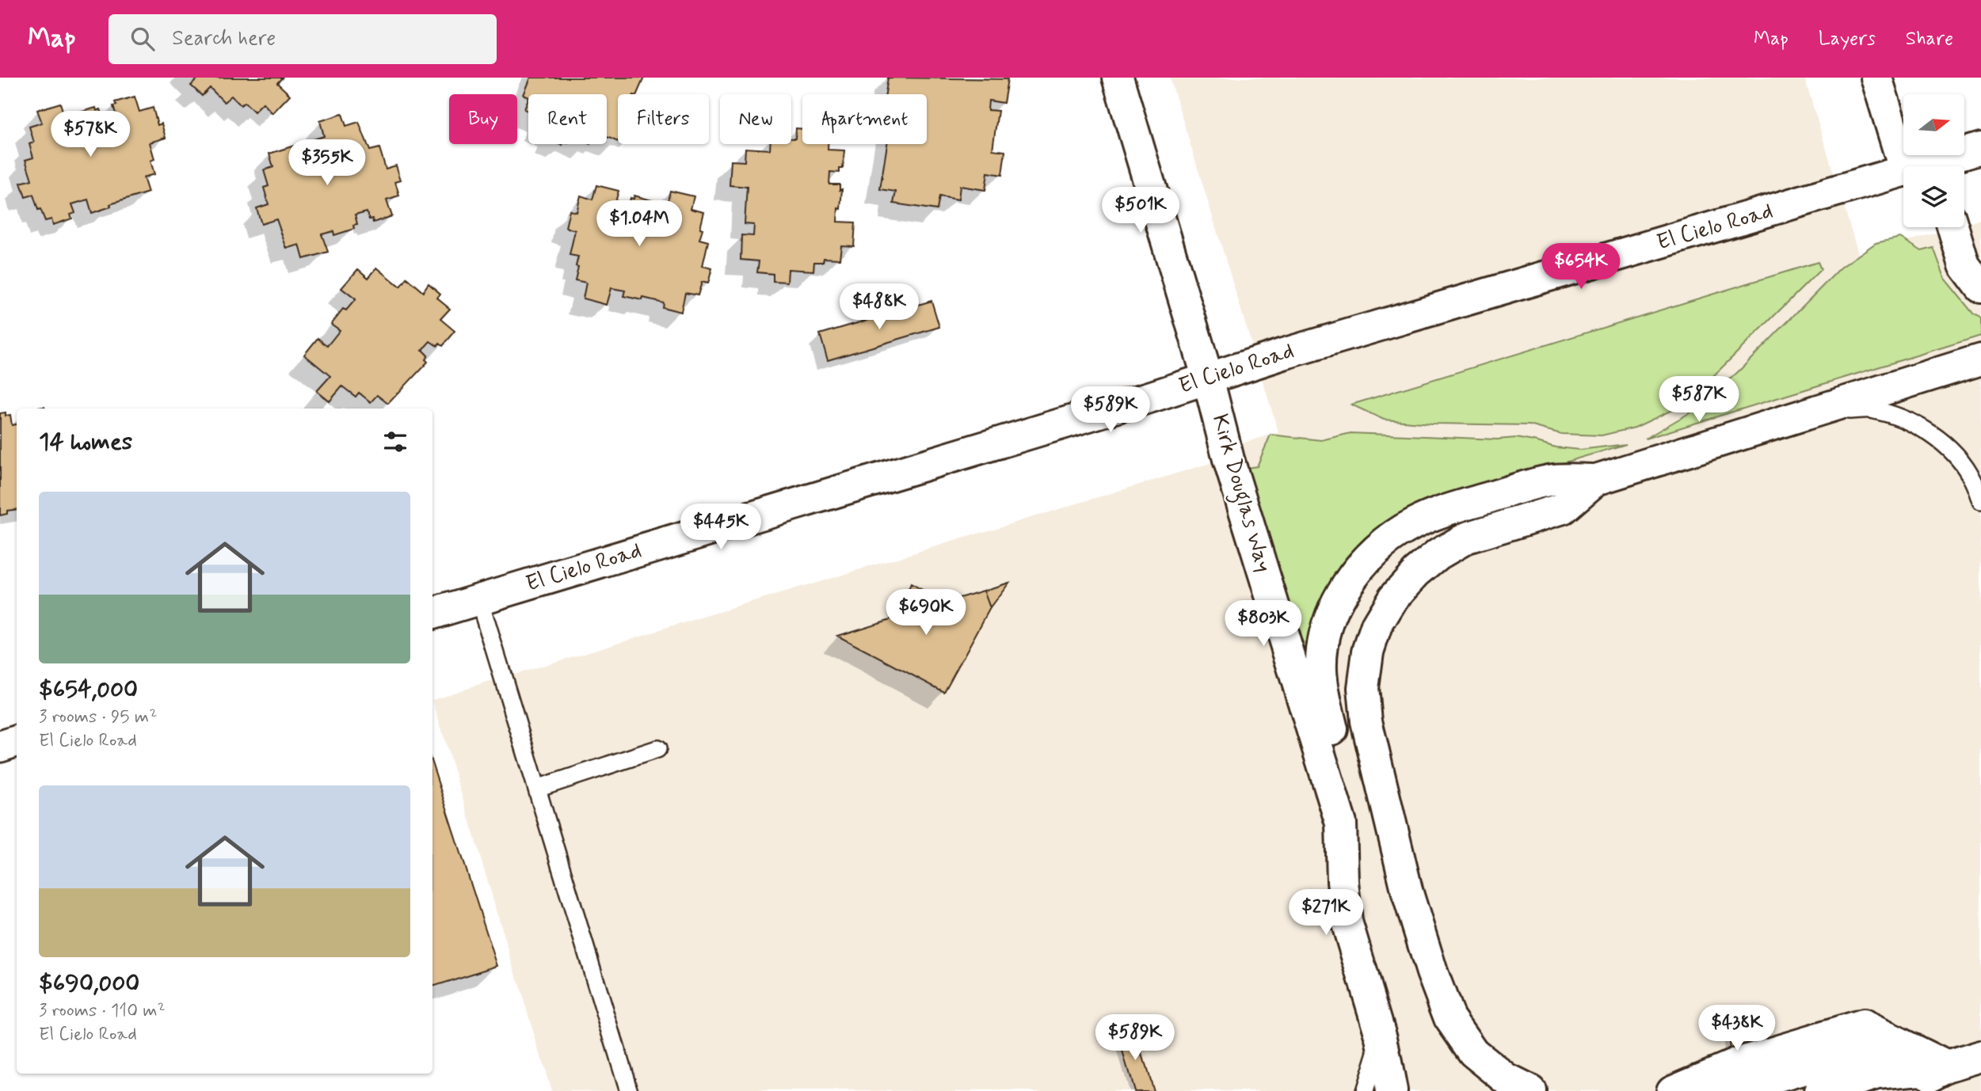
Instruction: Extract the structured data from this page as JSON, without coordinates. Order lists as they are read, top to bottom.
{
  "streets": {
    "street": ["El Cielo Road", "Kirk Douglas Way"]
  },
  "crossings": [
    ["El Cielo Road", "Kirk Douglas Way"]
  ],
  "north": "right",
  "page": {
    "header": "Map",
    "search": "Search here",
    "nav": ["Map", "Layers", "Share"],
    "chip": [
      "Buy",
      "Rent",
      "Filters",
      "New",
      "Apartment"
    ],
    "price": [
      "$578K",
      "$355K",
      "$501K",
      "$1.04M",
      "$654K",
      "$488K",
      "$587K",
      "$589K",
      "$445K",
      "$690K",
      "$803K",
      "$271K",
      "$438K",
      "$589K"
    ],
    "heading": "14 homes",
    "list": [
      {
        "name": "$654,000",
        "note": "3 rooms · 95 m² · El Cielo Road"
      },
      {
        "name": "$690,000",
        "note": "3 rooms · 110 m² · El Cielo Road"
      }
    ]
  }
}
